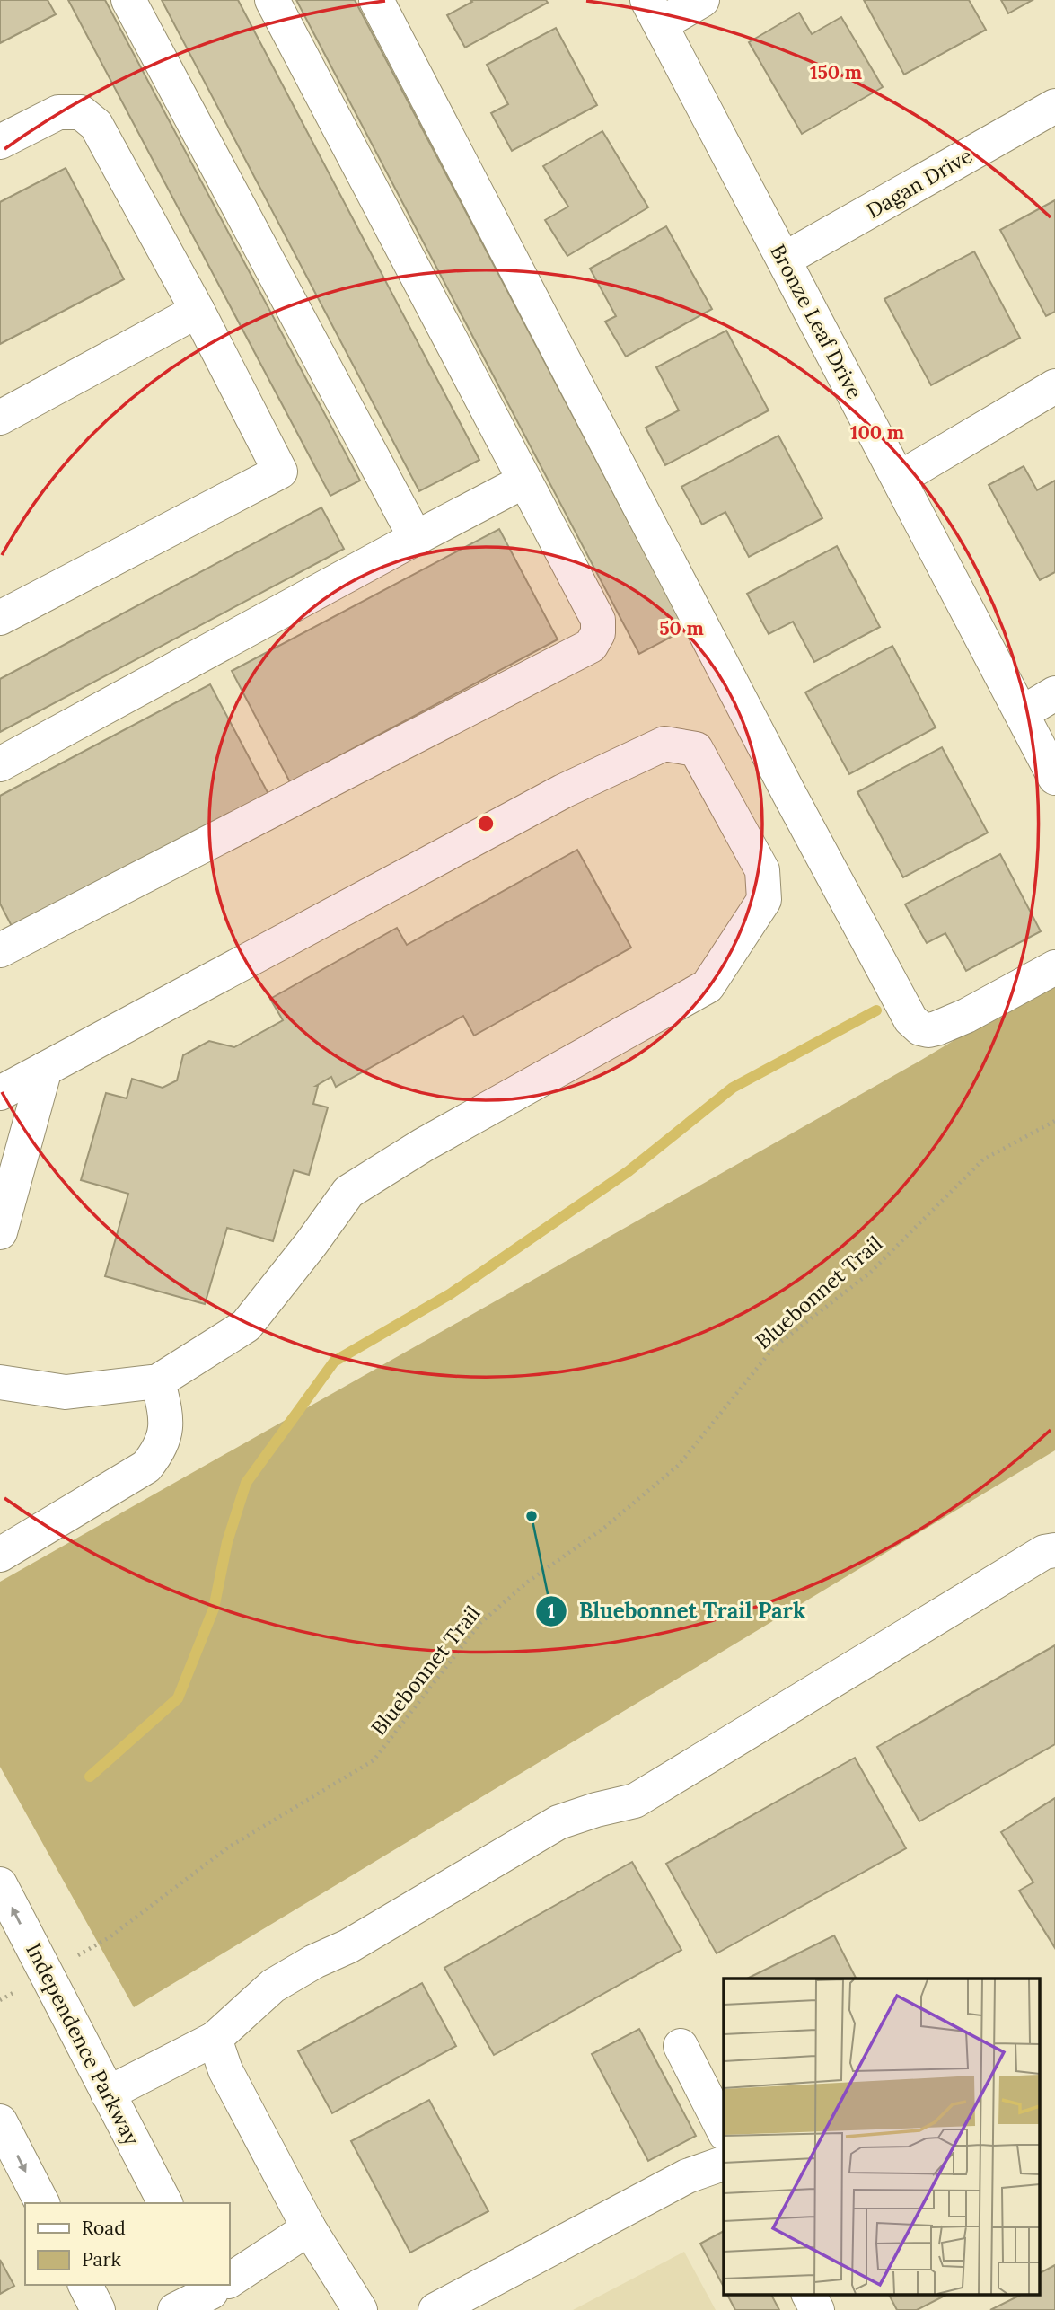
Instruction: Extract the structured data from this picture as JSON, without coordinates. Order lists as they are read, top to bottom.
{
  "streets": {
    "street": ["Dagan Drive", "Bronze Leaf Drive", "Independence Parkway"],
    "path": ["Bluebonnet Trail"]
  },
  "crossings": [
    ["Dagan Drive", "Bronze Leaf Drive"]
  ],
  "one_way": ["Independence Parkway"],
  "places": ["Bluebonnet Trail Park"],
  "legend": ["Road", "Park"],
  "rings": ["150 m", "100 m", "50 m"]
}
